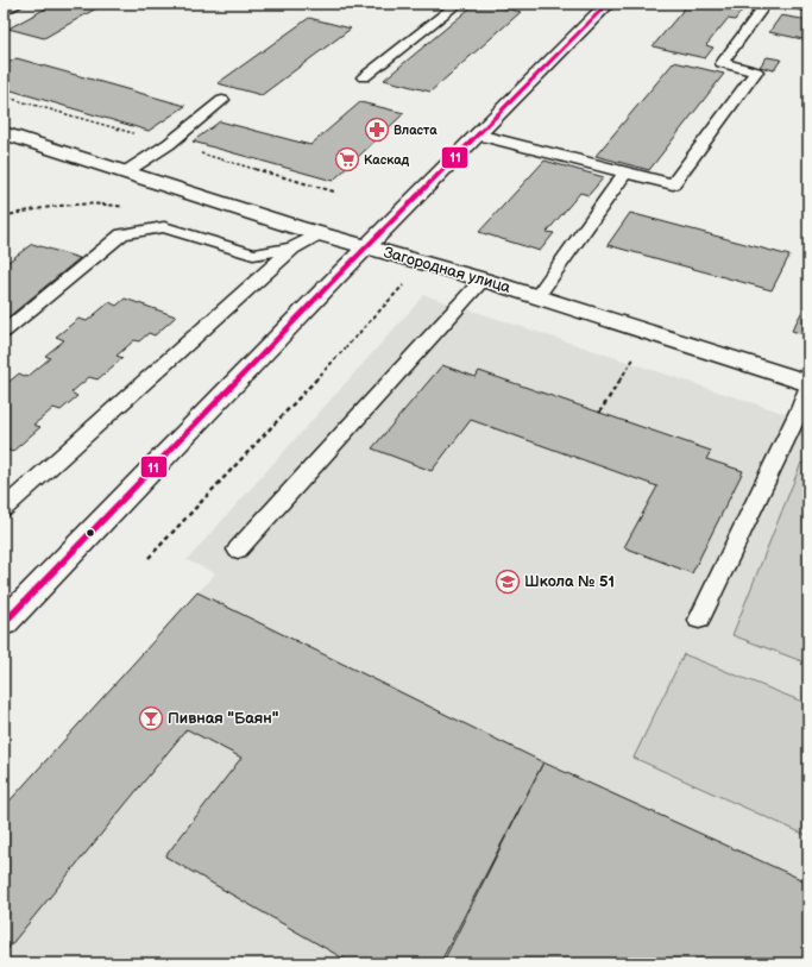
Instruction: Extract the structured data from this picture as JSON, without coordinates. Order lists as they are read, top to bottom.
{
  "streets": {
    "street": ["Загородная улица"]
  },
  "places": {
    "pharmacy": ["Власта"],
    "supermarket": ["Каскад"],
    "school or university": ["Школа № 51"],
    "bar": ["Пивная \"Баян\""]
  },
  "lines": ["transit line 11"]
}
